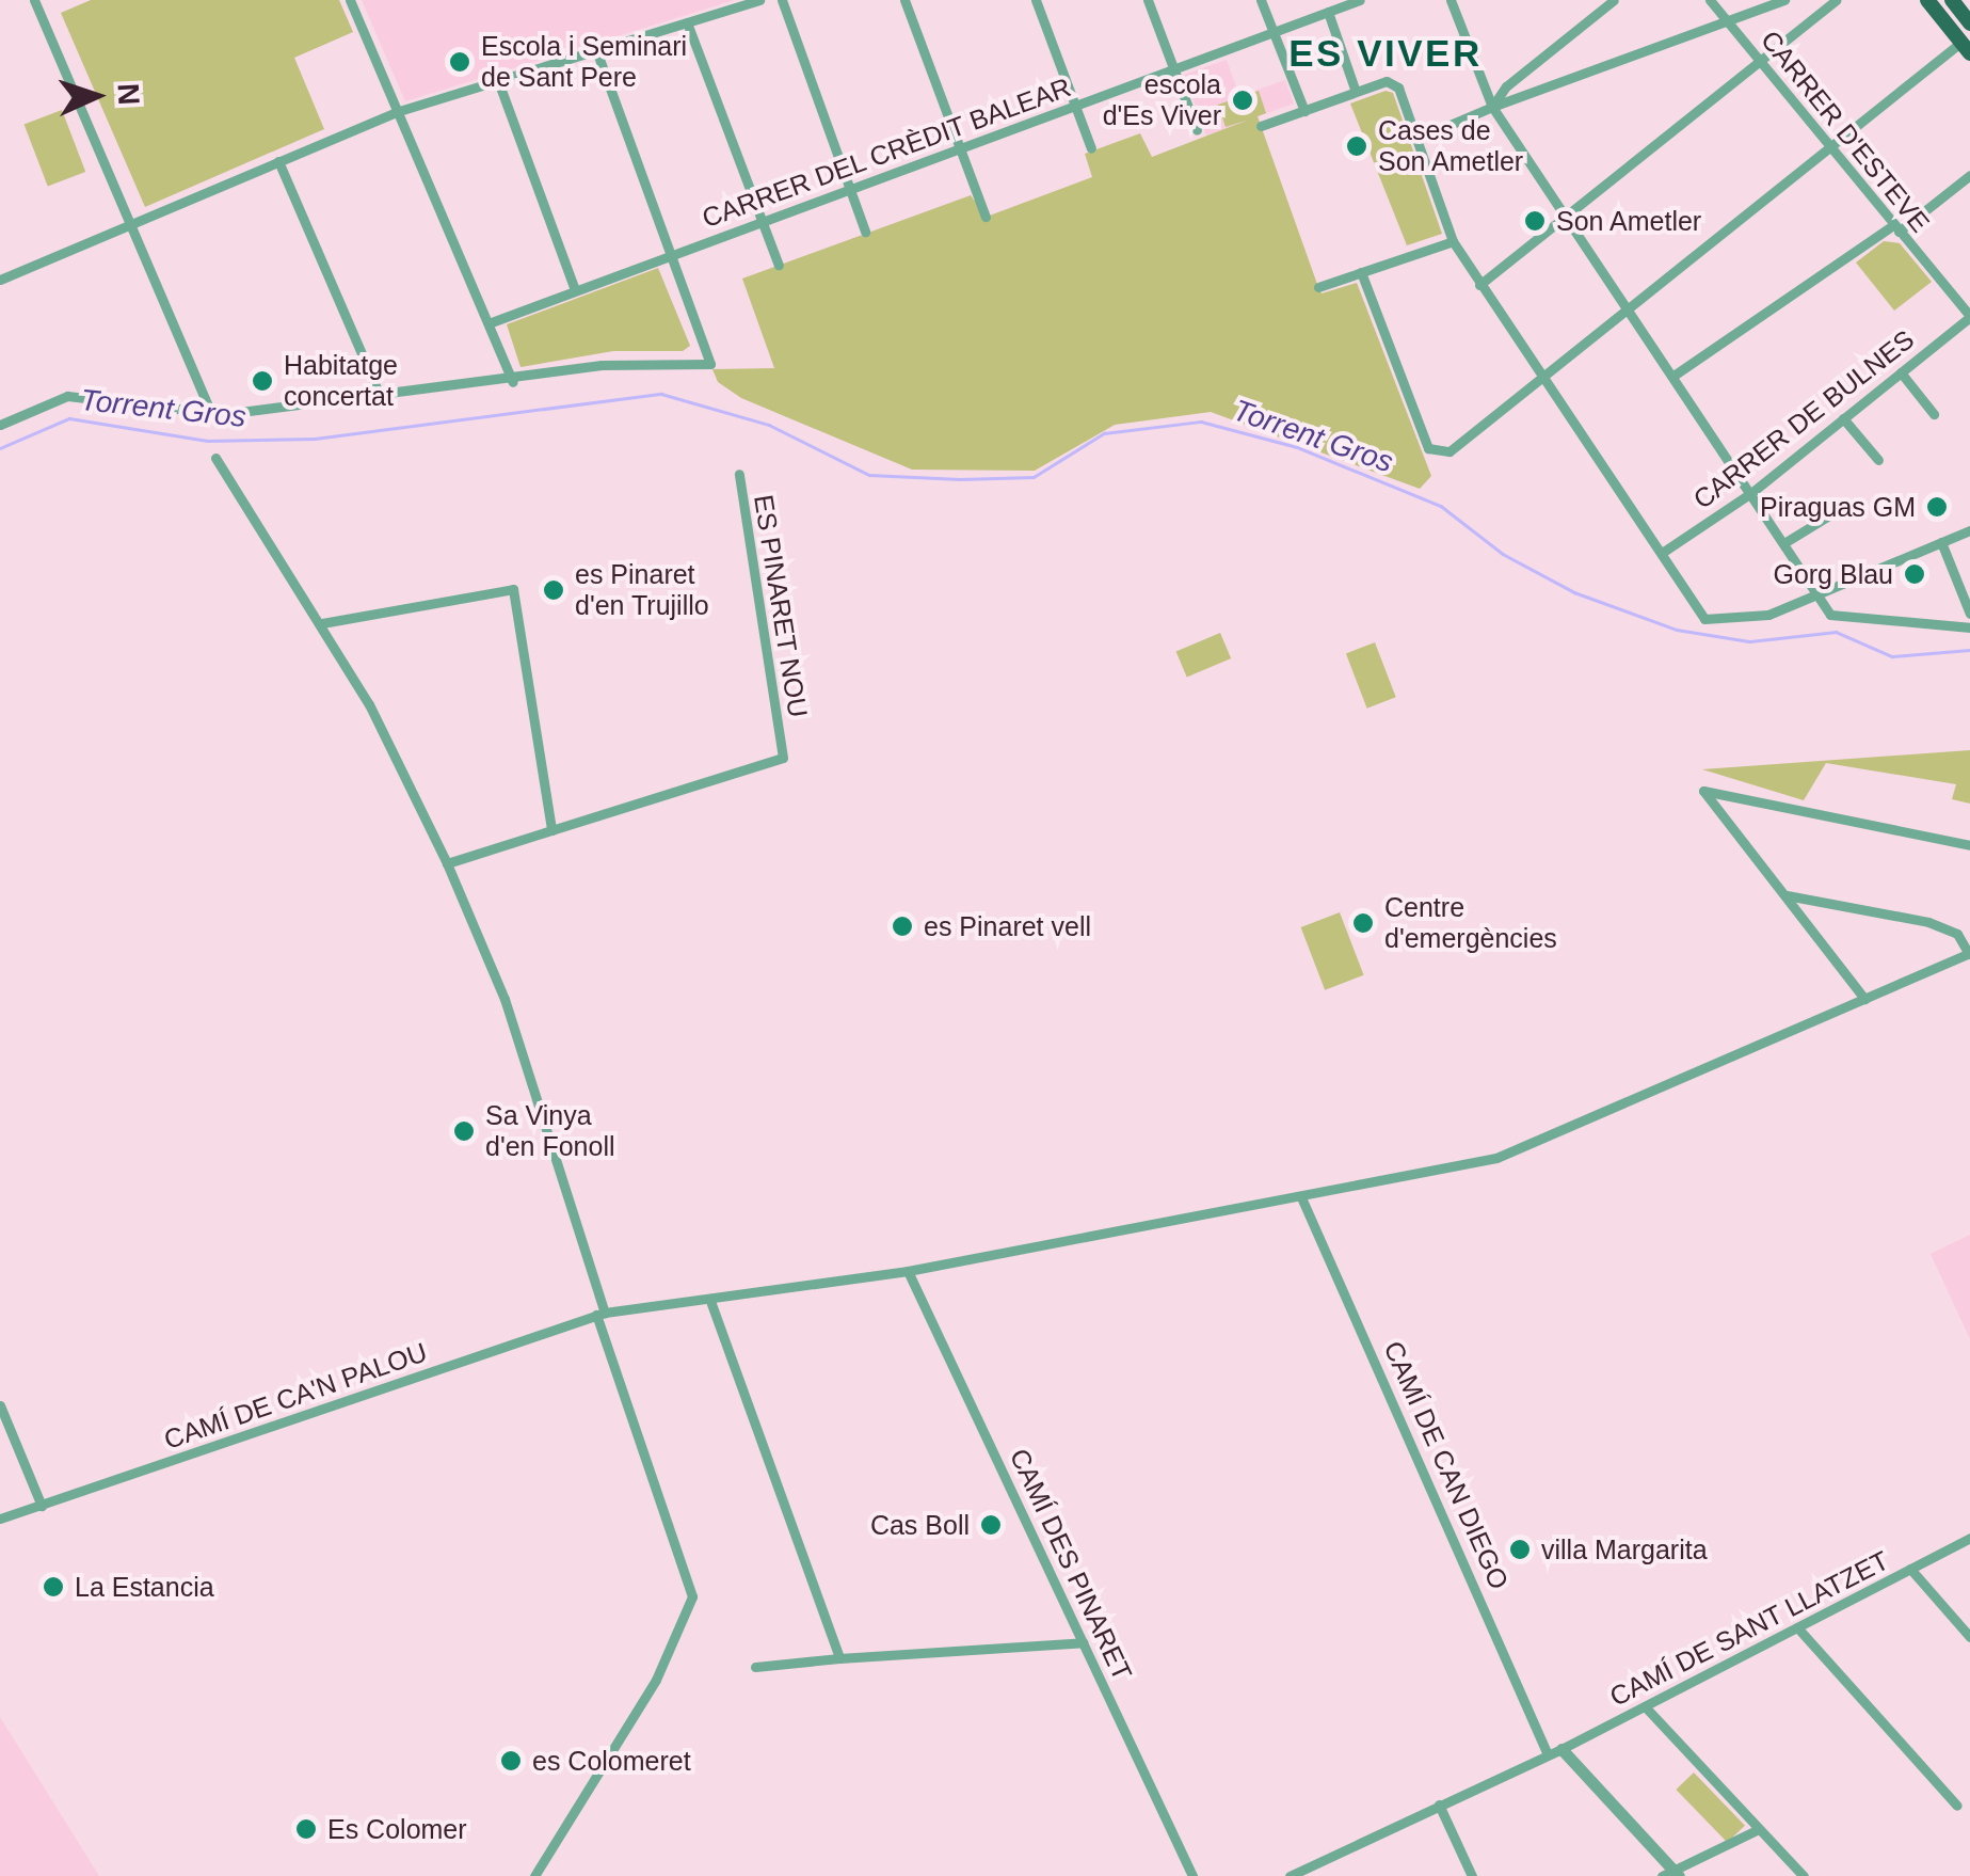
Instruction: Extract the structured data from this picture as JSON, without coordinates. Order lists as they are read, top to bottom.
{
  "streets": {
    "street": [
      "CARRER D'ESTEVE",
      "CARRER DEL CRÈDIT BALEAR",
      "CARRER DE BULNES",
      "ES PINARET NOU",
      "CAMÍ DE CA'N PALOU",
      "CAMÍ DE CAN DIEGO",
      "CAMÍ DES PINARET",
      "CAMÍ DE SANT LLATZET"
    ]
  },
  "crossings": [
    ["CARRER D'ESTEVE", "CARRER DE BULNES"],
    ["CAMÍ DE CA'N PALOU", "CAMÍ DE CAN DIEGO"],
    ["CAMÍ DE CA'N PALOU", "CAMÍ DES PINARET"],
    ["CAMÍ DE CAN DIEGO", "CAMÍ DE SANT LLATZET"]
  ],
  "districts": ["ES VIVER"],
  "water": ["Torrent Gros"],
  "places": [
    "Escola i Seminari de Sant Pere",
    "escola d'Es Viver",
    "Cases de Son Ametler",
    "Son Ametler",
    "Habitatge concertat",
    "Piraguas GM",
    "Gorg Blau",
    "es Pinaret d'en Trujillo",
    "Centre d'emergències",
    "es Pinaret vell",
    "Sa Vinya d'en Fonoll",
    "Cas Boll",
    "villa Margarita",
    "La Estancia",
    "es Colomeret",
    "Es Colomer"
  ],
  "north": "right"
}
